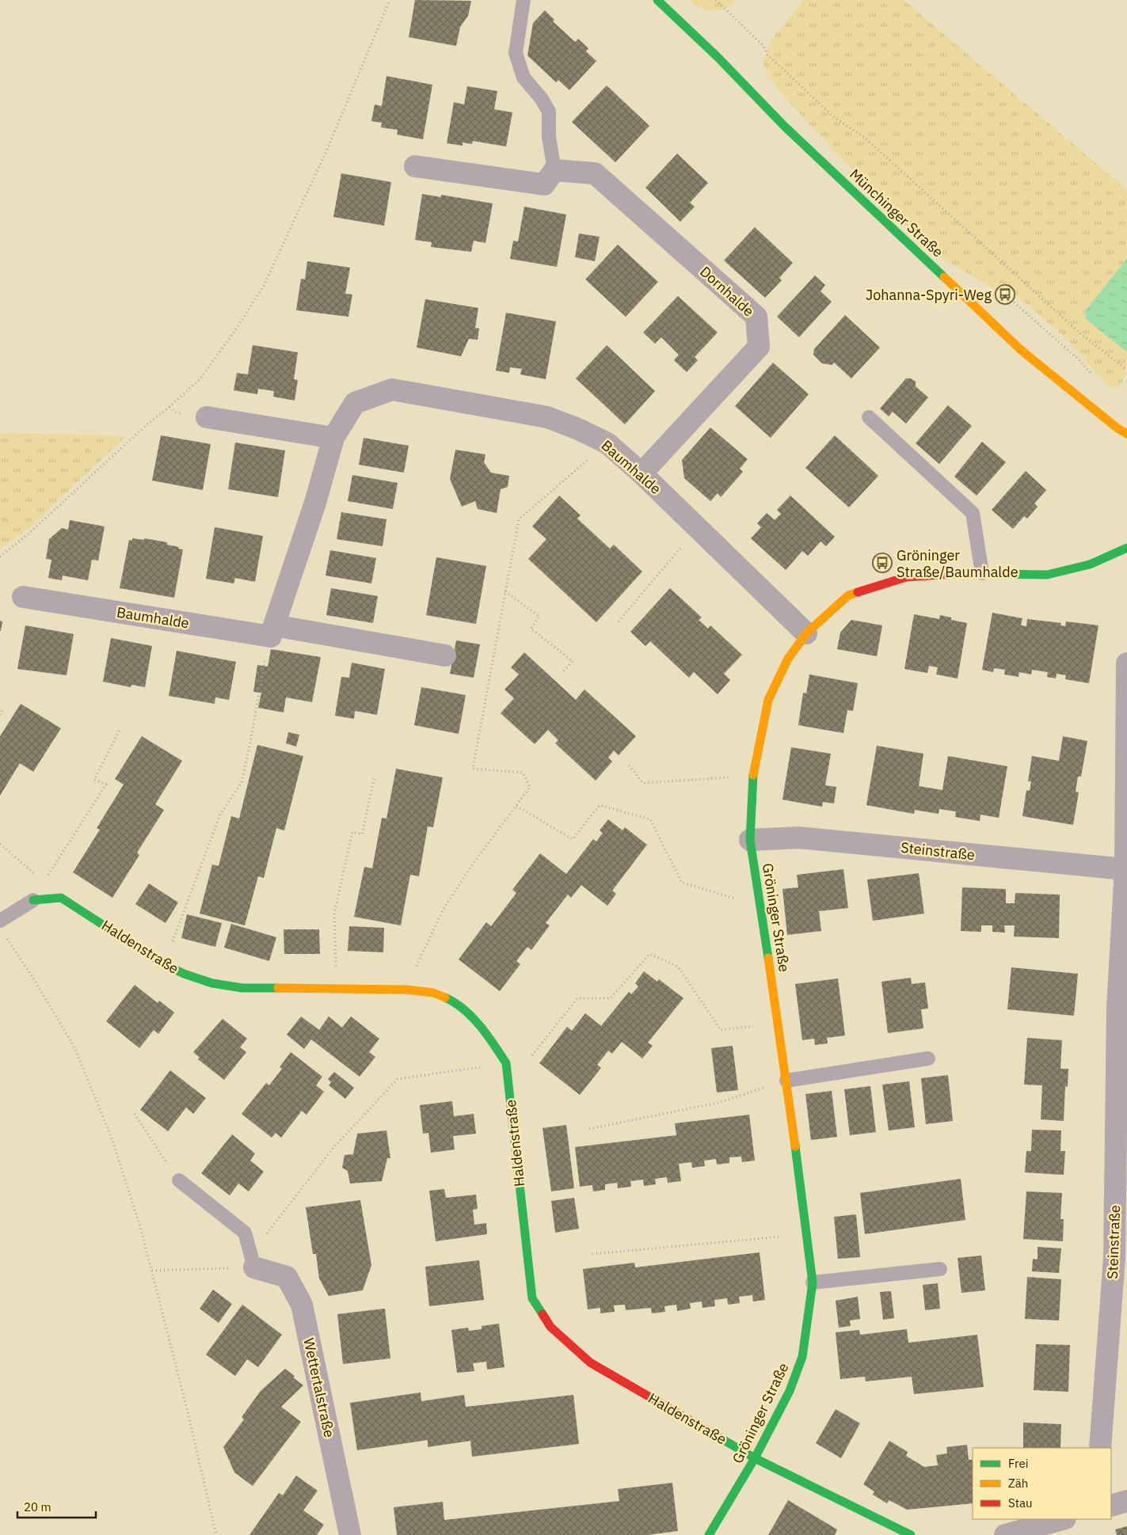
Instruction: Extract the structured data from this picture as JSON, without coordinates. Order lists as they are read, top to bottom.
{
  "streets": {
    "street": [
      "Münchinger Straße",
      "Dornhalde",
      "Baumhalde",
      "Steinstraße",
      "Gröninger Straße",
      "Haldenstraße",
      "Wettertalstraße"
    ]
  },
  "crossings": [
    ["Dornhalde", "Baumhalde"],
    ["Baumhalde", "Gröninger Straße"],
    ["Steinstraße", "Gröninger Straße"],
    ["Gröninger Straße", "Haldenstraße"]
  ],
  "places": {
    "bus stop": ["Johanna-Spyri-Weg", "Gröninger Straße/Baumhalde"]
  },
  "legend": ["Frei", "Zäh", "Stau"],
  "scale_bar": "20 m"
}
